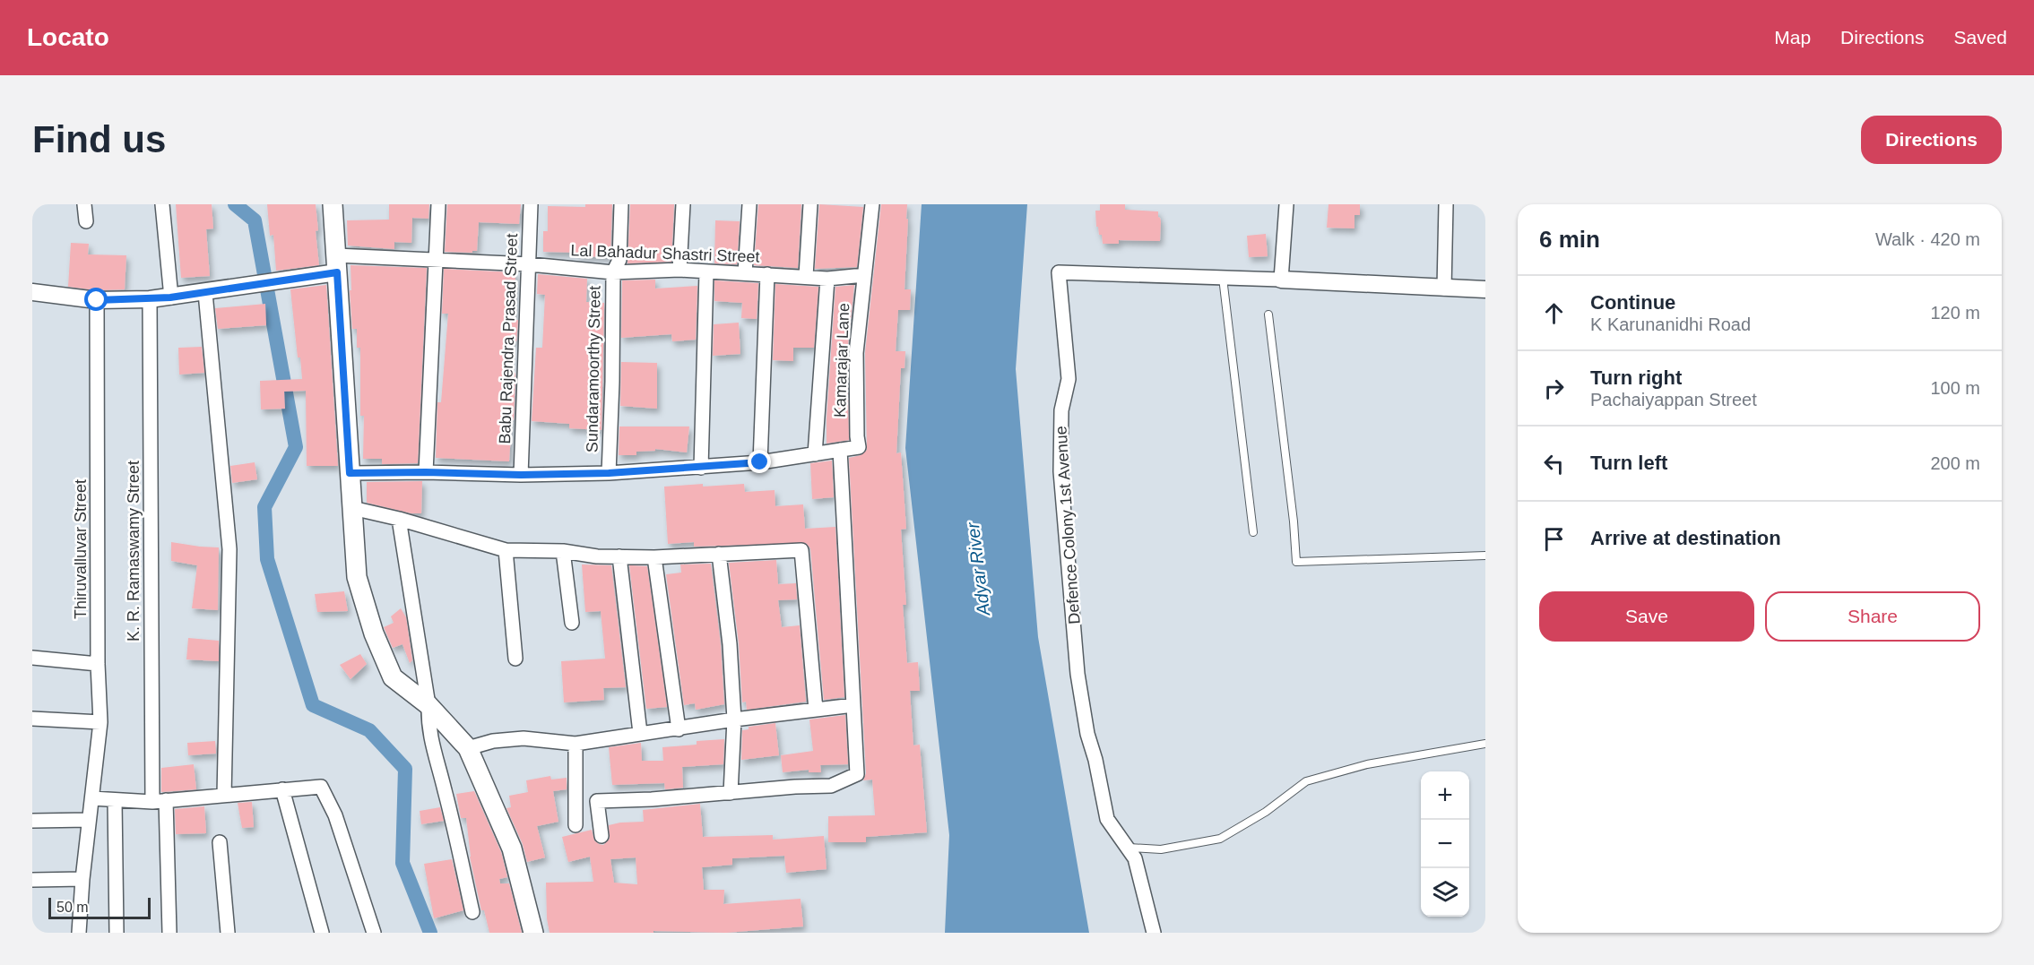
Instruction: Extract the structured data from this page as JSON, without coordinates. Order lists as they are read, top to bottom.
{
  "streets": {
    "street": [
      "Lal Bahadur Shastri Street",
      "Babu Rajendra Prasad Street",
      "Kamarajar Lane",
      "Sundaramoorthy Street",
      "Defence Colony 1st Avenue",
      "Thiruvalluvar Street",
      "K. R. Ramaswamy Street"
    ]
  },
  "crossings": [
    ["Lal Bahadur Shastri Street", "Babu Rajendra Prasad Street"],
    ["Lal Bahadur Shastri Street", "Kamarajar Lane"],
    ["Lal Bahadur Shastri Street", "Sundaramoorthy Street"]
  ],
  "water": ["Adyar River"],
  "scale_bar": "50 m",
  "page": {
    "header": "Locato",
    "nav": ["Map", "Directions", "Saved"],
    "buttons": [
      "Directions",
      ["Save", "Share"]
    ],
    "title": "Find us",
    "heading": ["6 min", "Walk · 420 m"],
    "list": [
      ["Continue", "K Karunanidhi Road", "120 m"],
      ["Turn right", "Pachaiyappan Street", "100 m"],
      ["Turn left", "200 m"],
      "Arrive at destination"
    ],
    "map_buttons": ["+", "−"],
    "scale": "50 m"
  }
}
